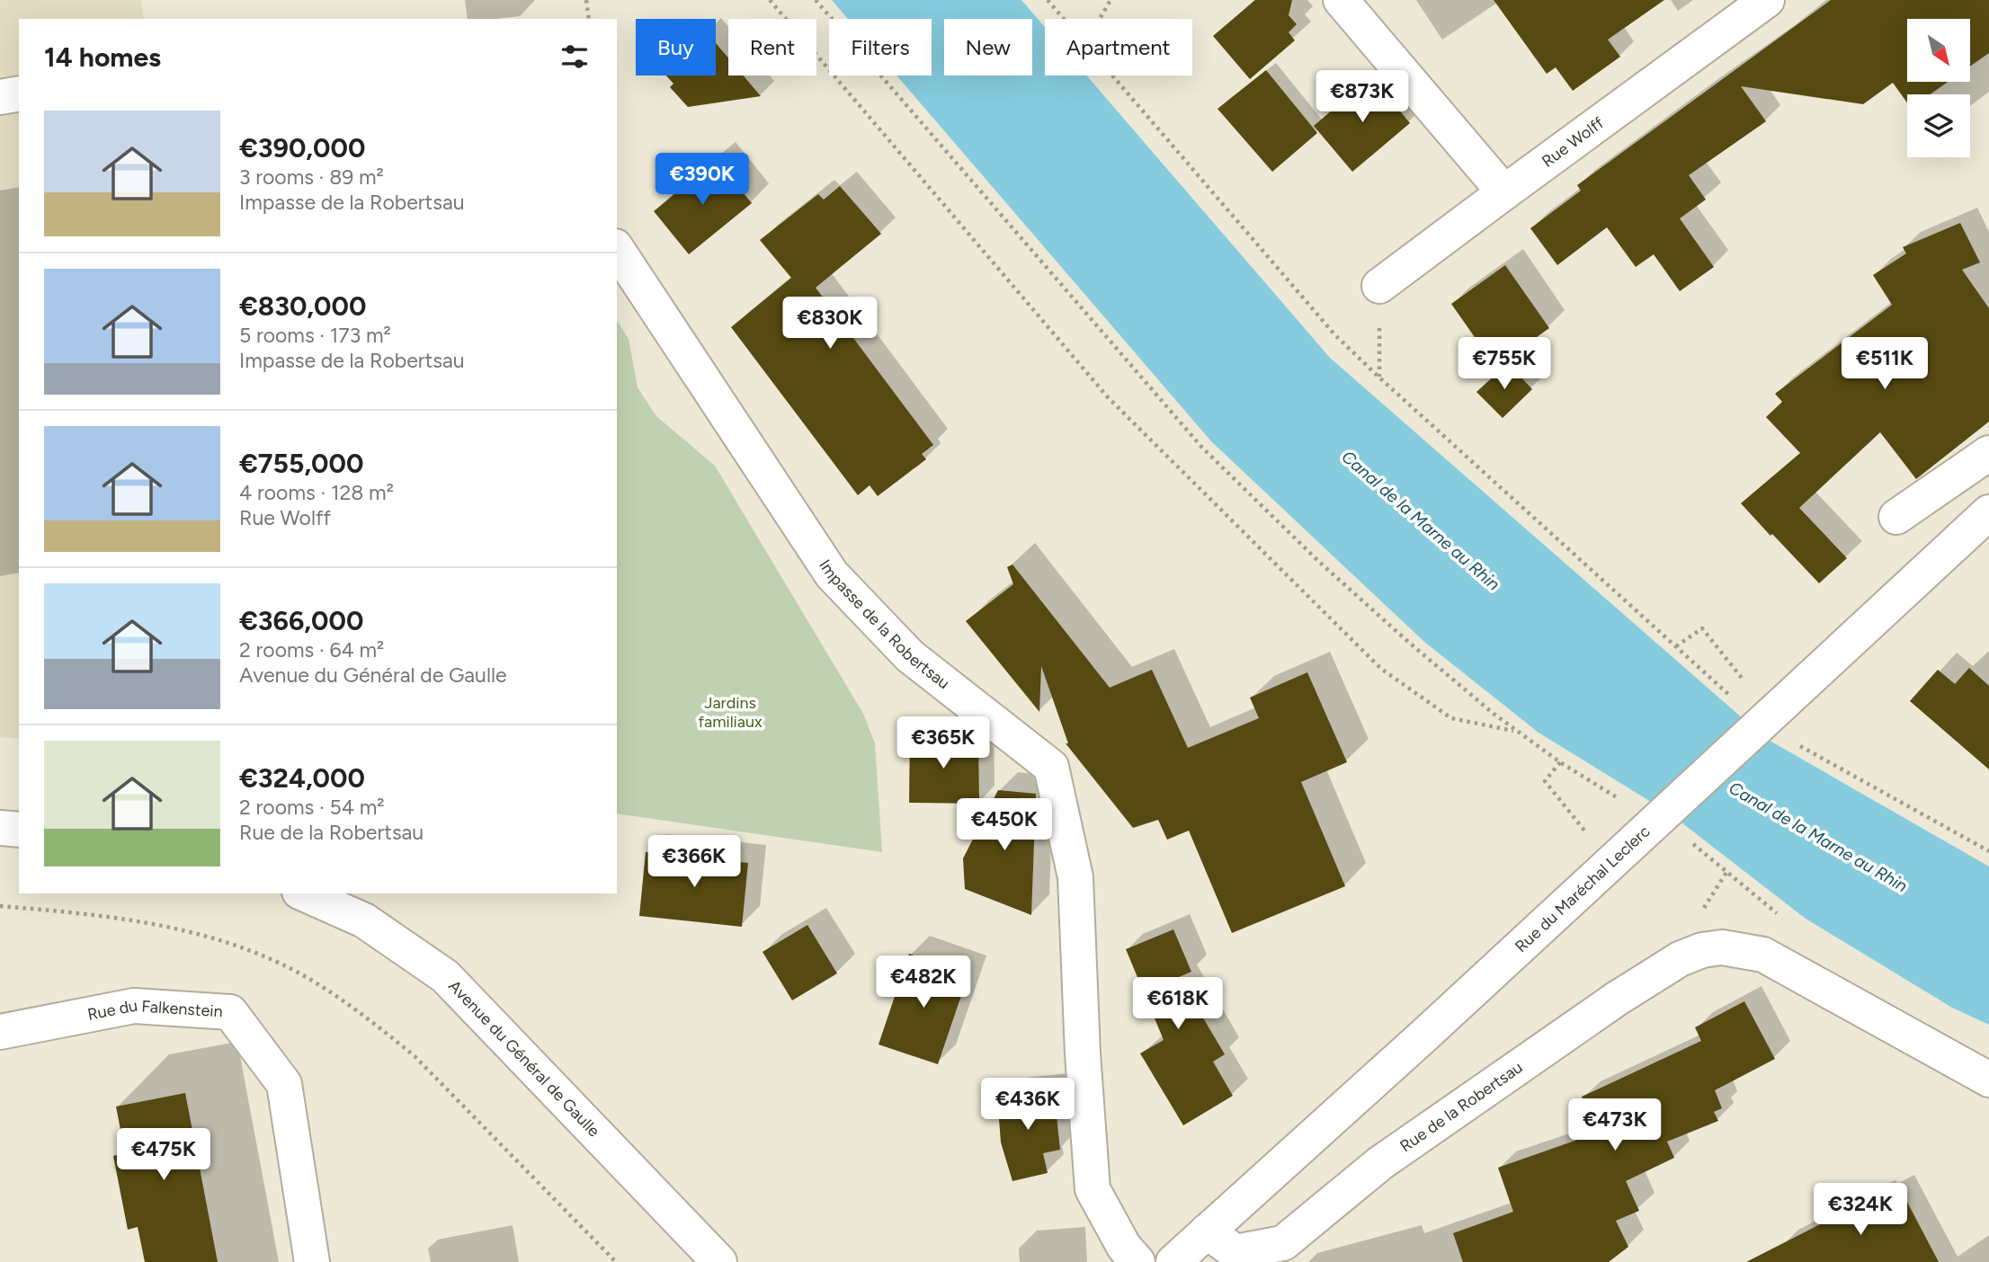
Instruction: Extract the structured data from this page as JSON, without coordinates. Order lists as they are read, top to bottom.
{
  "streets": {
    "street": [
      "Rue Wolff",
      "Impasse de la Robertsau",
      "Rue du Maréchal Leclerc",
      "Rue du Falkenstein",
      "Avenue du Général de Gaulle",
      "Rue de la Robertsau"
    ]
  },
  "crossings": [
    ["Rue du Maréchal Leclerc", "Rue de la Robertsau"]
  ],
  "water": ["Canal de la Marne au Rhin"],
  "parks": ["Jardins familiaux"],
  "north": "bottom right",
  "page": {
    "chip": [
      "Buy",
      "Rent",
      "Filters",
      "New",
      "Apartment"
    ],
    "heading": "14 homes",
    "price": [
      "€873K",
      "€390K",
      "€830K",
      "€755K",
      "€511K",
      "€365K",
      "€450K",
      "€366K",
      "€482K",
      "€618K",
      "€436K",
      "€473K",
      "€475K",
      "€324K"
    ],
    "list": [
      {
        "name": "€390,000",
        "note": "3 rooms · 89 m² · Impasse de la Robertsau"
      },
      {
        "name": "€830,000",
        "note": "5 rooms · 173 m² · Impasse de la Robertsau"
      },
      {
        "name": "€755,000",
        "note": "4 rooms · 128 m² · Rue Wolff"
      },
      {
        "name": "€366,000",
        "note": "2 rooms · 64 m² · Avenue du Général de Gaulle"
      },
      {
        "name": "€324,000",
        "note": "2 rooms · 54 m² · Rue de la Robertsau"
      }
    ]
  }
}
